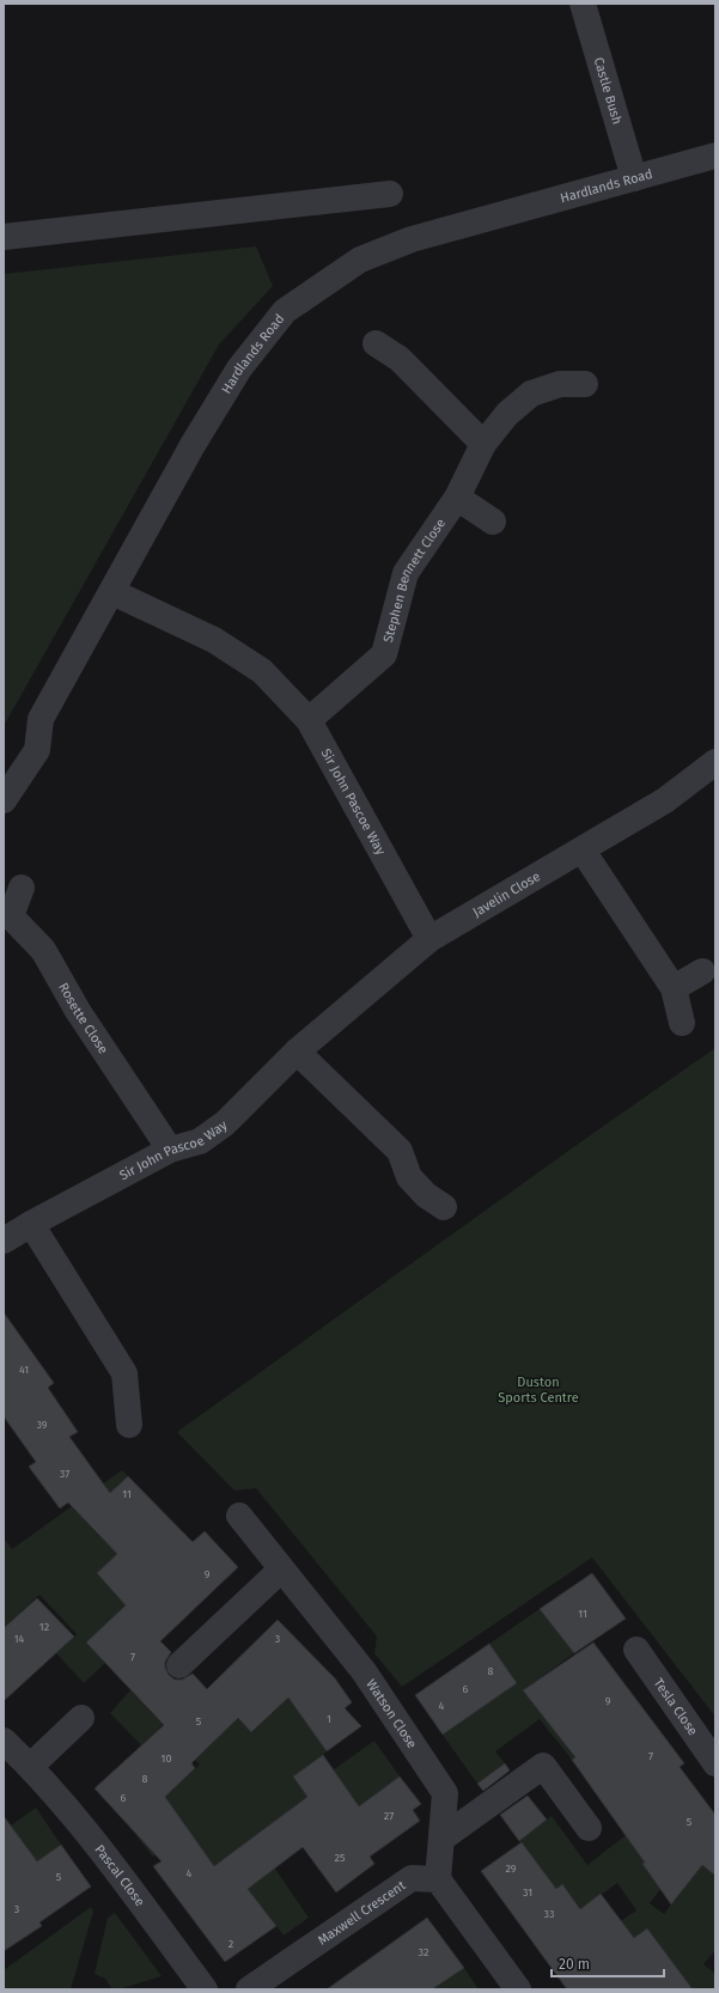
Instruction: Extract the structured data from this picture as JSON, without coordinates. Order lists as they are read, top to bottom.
{
  "streets": {
    "street": [
      "Castle Bush",
      "Hardlands Road",
      "Stephen Bennett Close",
      "Sir John Pascoe Way",
      "Javelin Close",
      "Rosette Close",
      "Tesla Close",
      "Watson Close",
      "Pascal Close",
      "Maxwell Crescent"
    ]
  },
  "crossings": [
    ["Castle Bush", "Hardlands Road"],
    ["Hardlands Road", "Sir John Pascoe Way"],
    ["Stephen Bennett Close", "Sir John Pascoe Way"],
    ["Sir John Pascoe Way", "Javelin Close"],
    ["Sir John Pascoe Way", "Rosette Close"],
    ["Watson Close", "Maxwell Crescent"]
  ],
  "parks": ["Duston Sports Centre"],
  "house_numbers": [
    "41",
    "39",
    "37",
    "11",
    "9",
    "11",
    "12",
    "14",
    "3",
    "7",
    "8",
    "6",
    "9",
    "4",
    "1",
    "5",
    "7",
    "10",
    "8",
    "6",
    "27",
    "5",
    "25",
    "29",
    "4",
    "5",
    "31",
    "3",
    "33",
    "2",
    "32"
  ],
  "scale_bar": "20 m"
}
